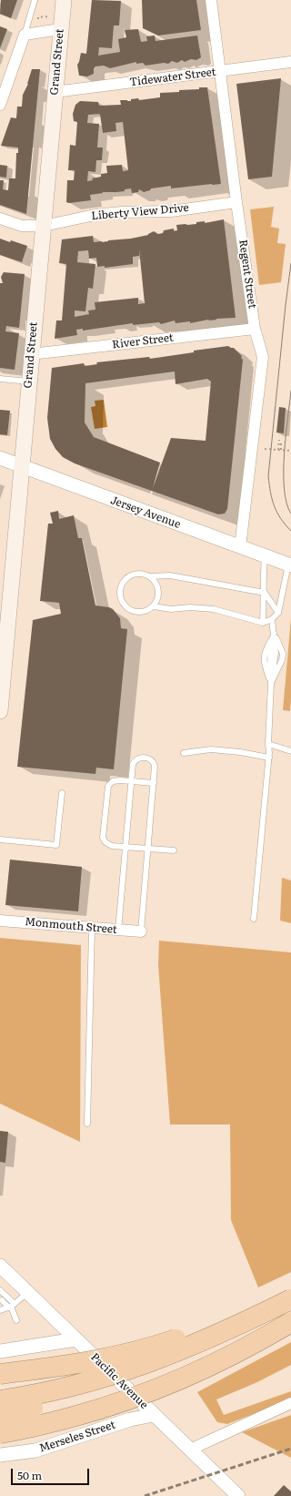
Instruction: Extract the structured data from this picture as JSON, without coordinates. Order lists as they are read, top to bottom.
{
  "streets": {
    "main road": ["Grand Street"],
    "street": [
      "Tidewater Street",
      "Liberty View Drive",
      "Regent Street",
      "River Street",
      "Jersey Avenue",
      "Monmouth Street",
      "Pacific Avenue",
      "Merseles Street"
    ]
  },
  "crossings": [
    ["Grand Street", "Tidewater Street"],
    ["Grand Street", "Liberty View Drive"],
    ["Grand Street", "River Street"],
    ["Grand Street", "Jersey Avenue"],
    ["Tidewater Street", "Regent Street"],
    ["Liberty View Drive", "Regent Street"],
    ["Regent Street", "River Street"],
    ["Regent Street", "Jersey Avenue"],
    ["Pacific Avenue", "Merseles Street"]
  ],
  "scale_bar": "50 m"
}
